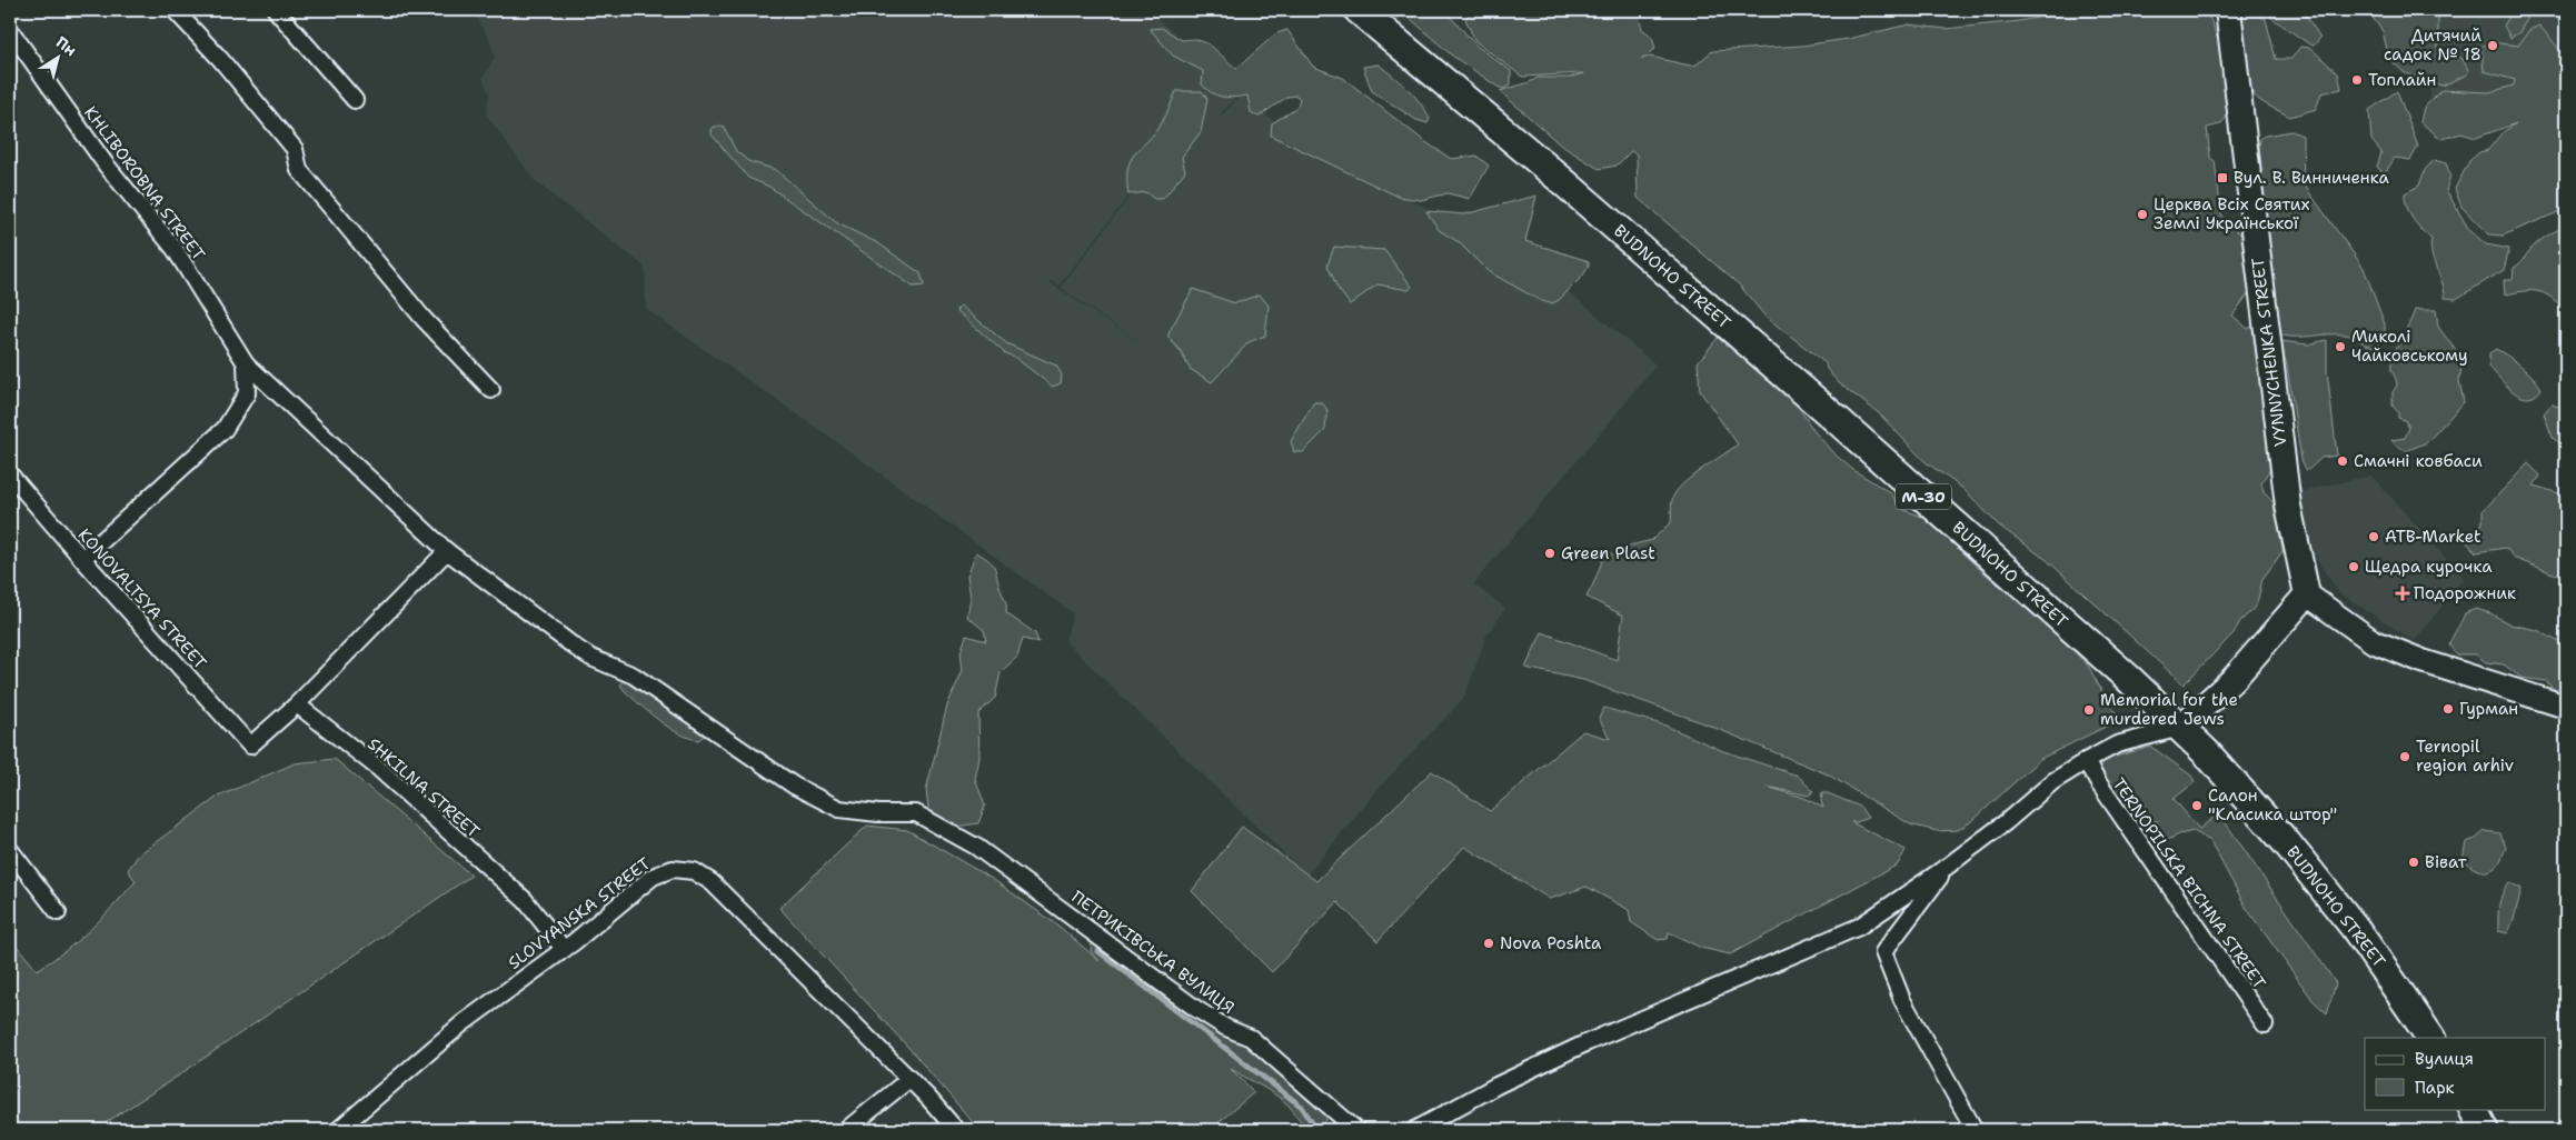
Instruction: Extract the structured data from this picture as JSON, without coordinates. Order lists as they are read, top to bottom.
{
  "streets": {
    "highway": ["BUDNOHO STREET", "М-30"],
    "main road": ["VYNNYCHENKA STREET"],
    "street": [
      "KHLIBOROBNA STREET",
      "KONOVALTSYA STREET",
      "SHKILNA STREET",
      "TERNOPILSKA BICHNA STREET",
      "SLOVYANSKA STREET",
      "ПЕТРИКІВСЬКА ВУЛИЦЯ"
    ]
  },
  "crossings": [
    ["KHLIBOROBNA STREET", "KONOVALTSYA STREET"],
    ["KHLIBOROBNA STREET", "ПЕТРИКІВСЬКА ВУЛИЦЯ"],
    ["KONOVALTSYA STREET", "SHKILNA STREET"],
    ["SHKILNA STREET", "SLOVYANSKA STREET"]
  ],
  "places": {
    "other": [
      "Дитячий садок № 18",
      "Топлайн",
      "Церква Всіх Святих Землі Української",
      "Миколі Чайковському",
      "Смачні ковбаси",
      "ATB-Market",
      "Green Plast",
      "Щедра курочка",
      "Гурман",
      "Memorial for the murdered Jews",
      "Ternopil region arhiv",
      "Салон \"Класика штор\"",
      "Віват",
      "Nova Poshta"
    ],
    "transit": ["Вул. В. Винниченка"],
    "health": ["Подорожник"]
  },
  "legend": ["Вулиця", "Парк"],
  "north": "top right"
}
